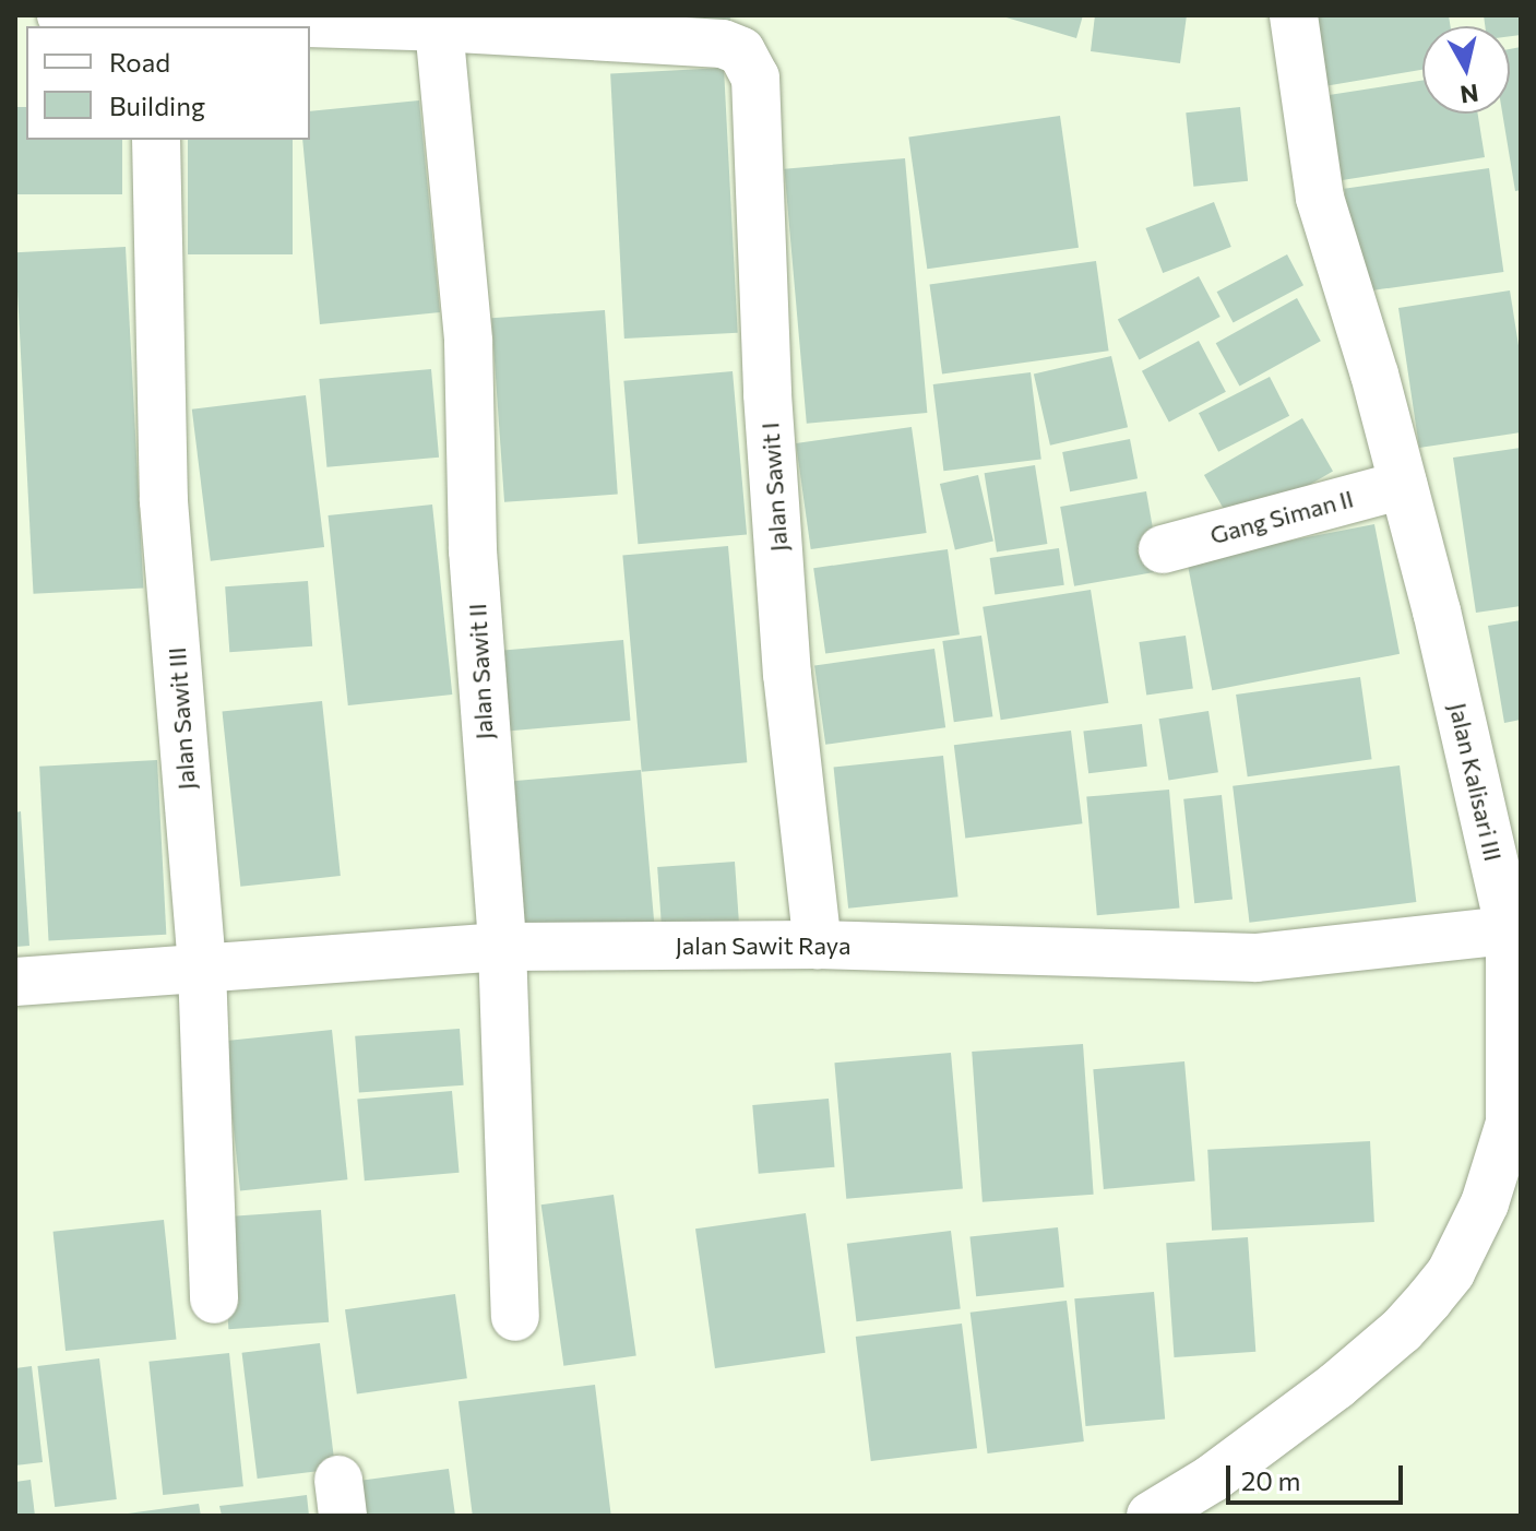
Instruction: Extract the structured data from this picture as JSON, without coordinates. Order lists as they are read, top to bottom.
{
  "streets": {
    "street": [
      "Jalan Sawit I",
      "Gang Siman II",
      "Jalan Sawit II",
      "Jalan Sawit III",
      "Jalan Kalisari III",
      "Jalan Sawit Raya"
    ]
  },
  "crossings": [
    ["Jalan Sawit I", "Jalan Sawit II"],
    ["Jalan Sawit I", "Jalan Sawit Raya"],
    ["Gang Siman II", "Jalan Kalisari III"],
    ["Jalan Sawit II", "Jalan Sawit Raya"],
    ["Jalan Sawit III", "Jalan Sawit Raya"],
    ["Jalan Kalisari III", "Jalan Sawit Raya"]
  ],
  "legend": ["Road", "Building"],
  "scale_bar": "20 m",
  "north": "bottom"
}
